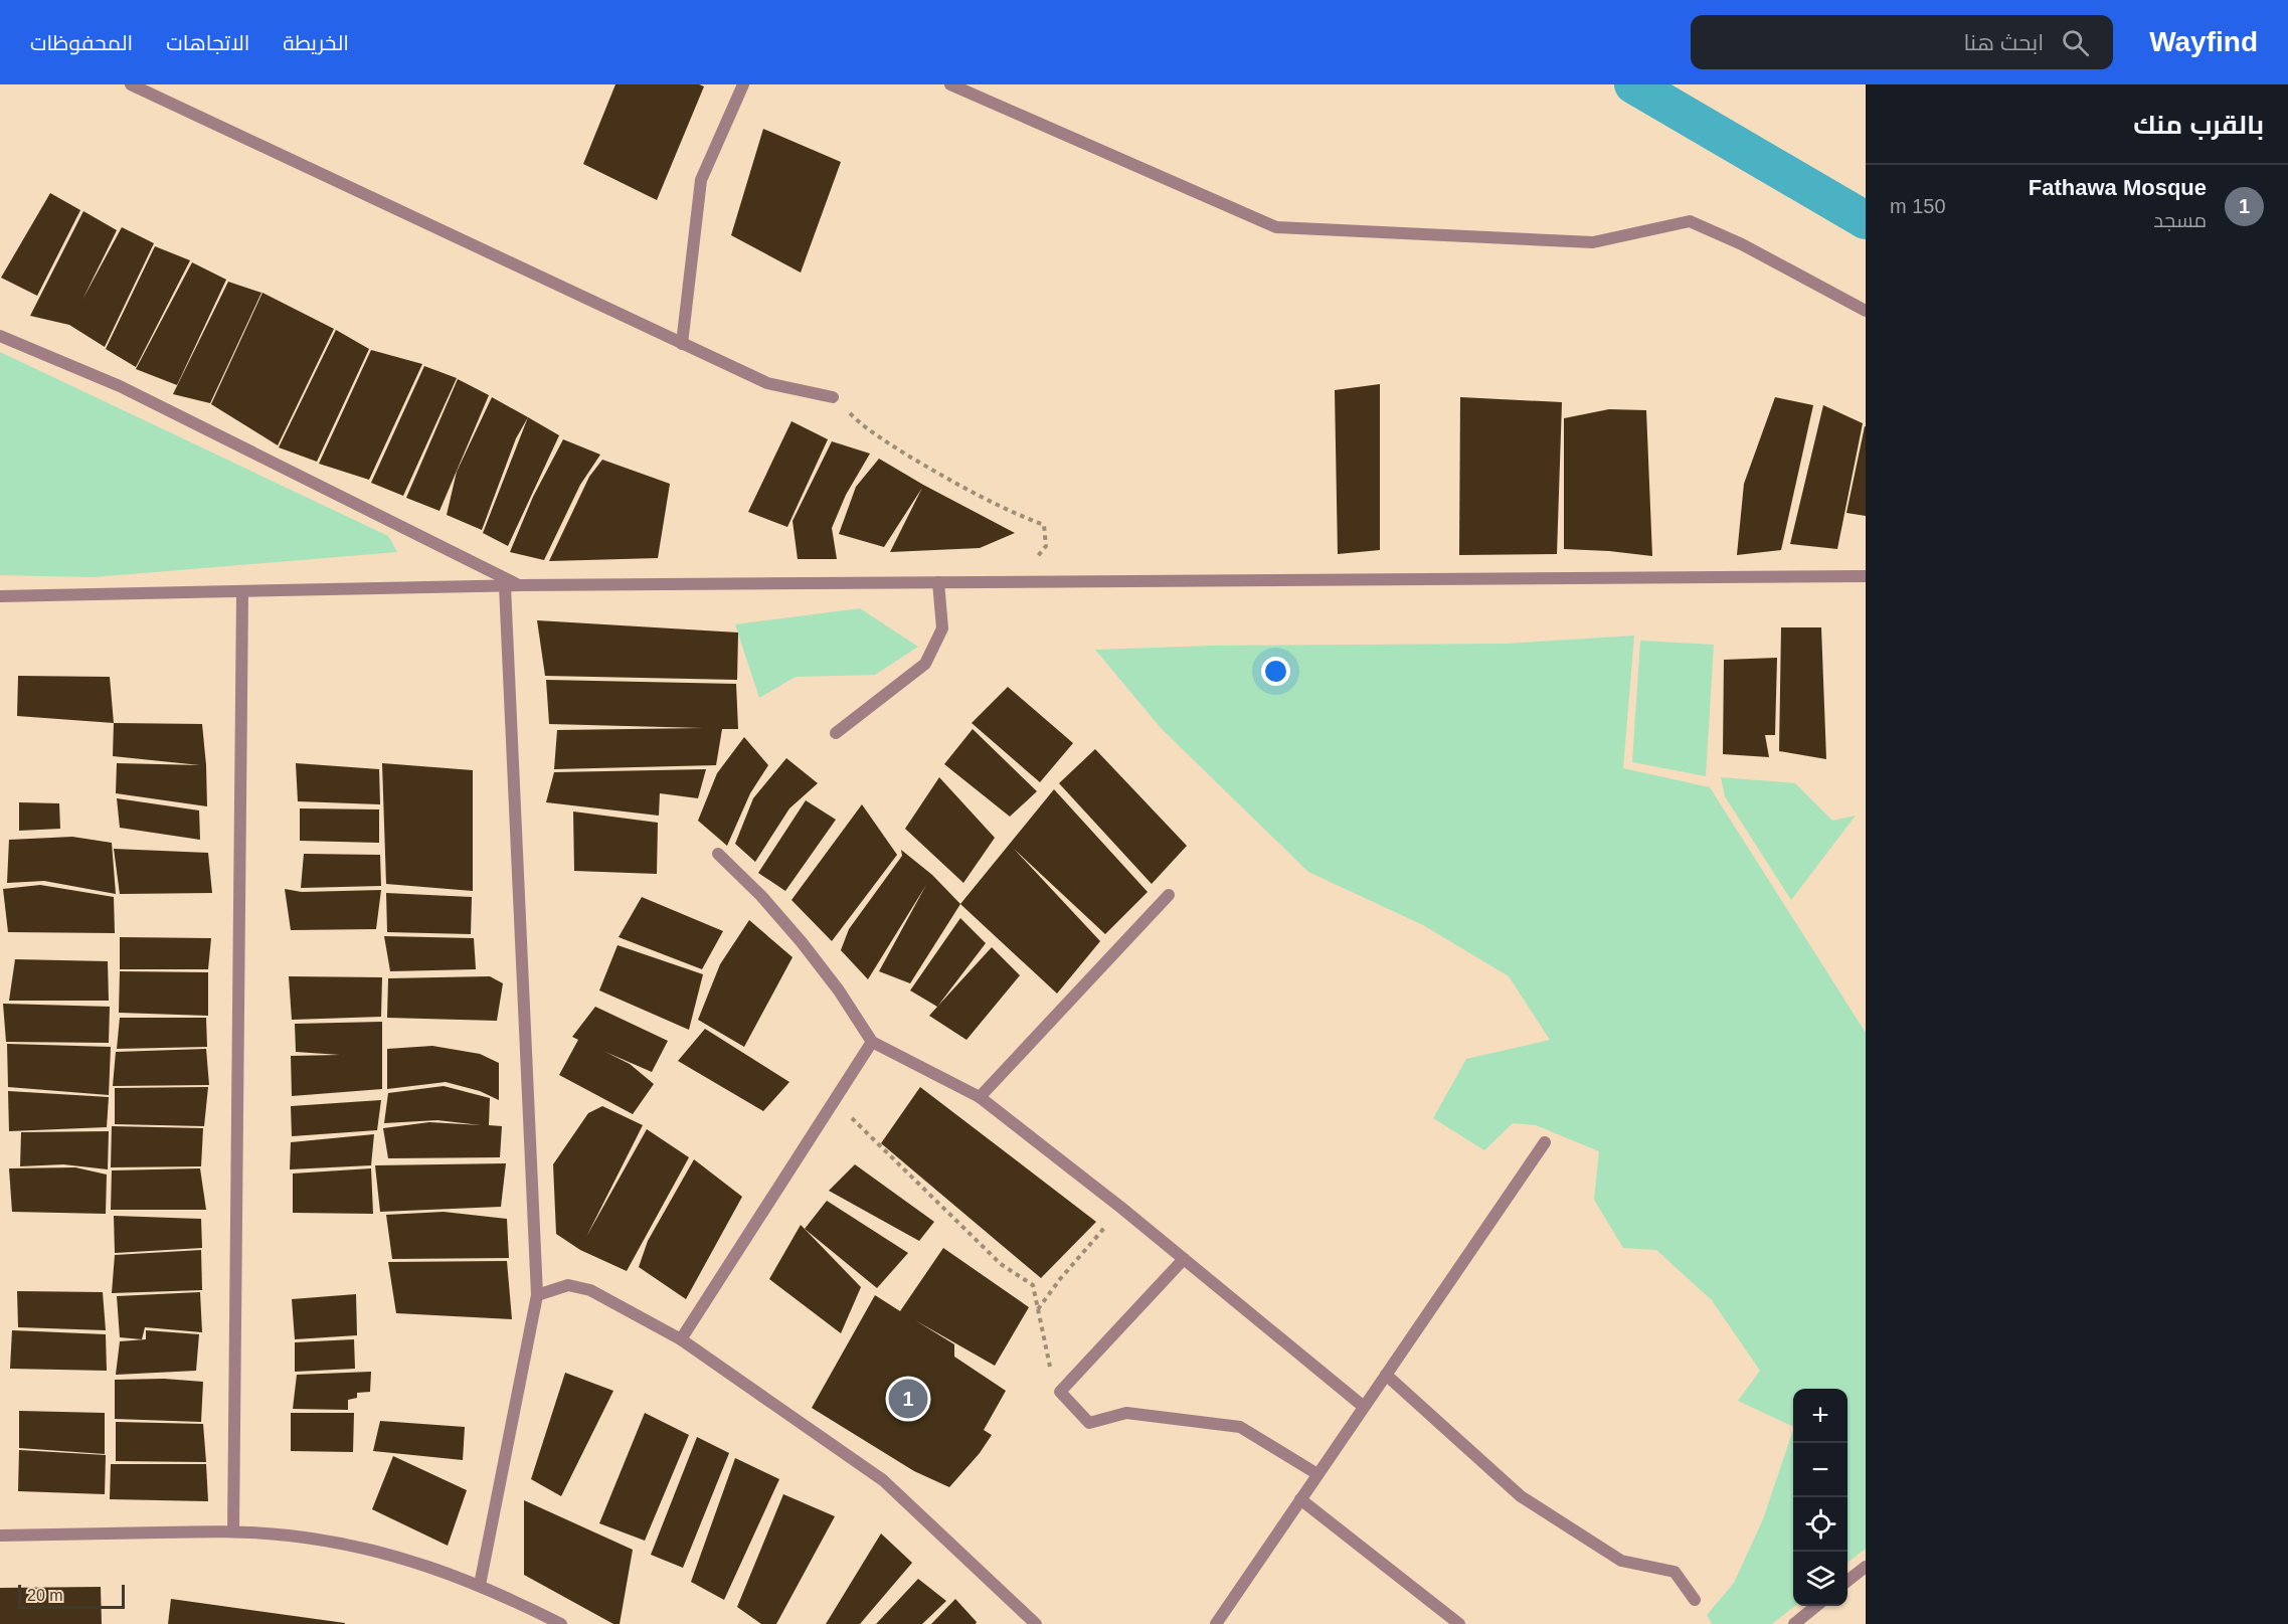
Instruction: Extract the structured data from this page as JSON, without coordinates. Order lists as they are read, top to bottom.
{
  "scale_bar": "20 m",
  "page": {
    "header": "Wayfind",
    "search": "ابحث هنا",
    "nav": ["الخريطة", "الاتجاهات", "المحفوظات"],
    "heading": "بالقرب منك",
    "list": [
      {
        "mark": "1",
        "name": "Fathawa Mosque",
        "note": "مسجد",
        "value": "150 m"
      }
    ],
    "pins": "1",
    "map_buttons": ["+", "−"],
    "scale": "20 m"
  }
}
